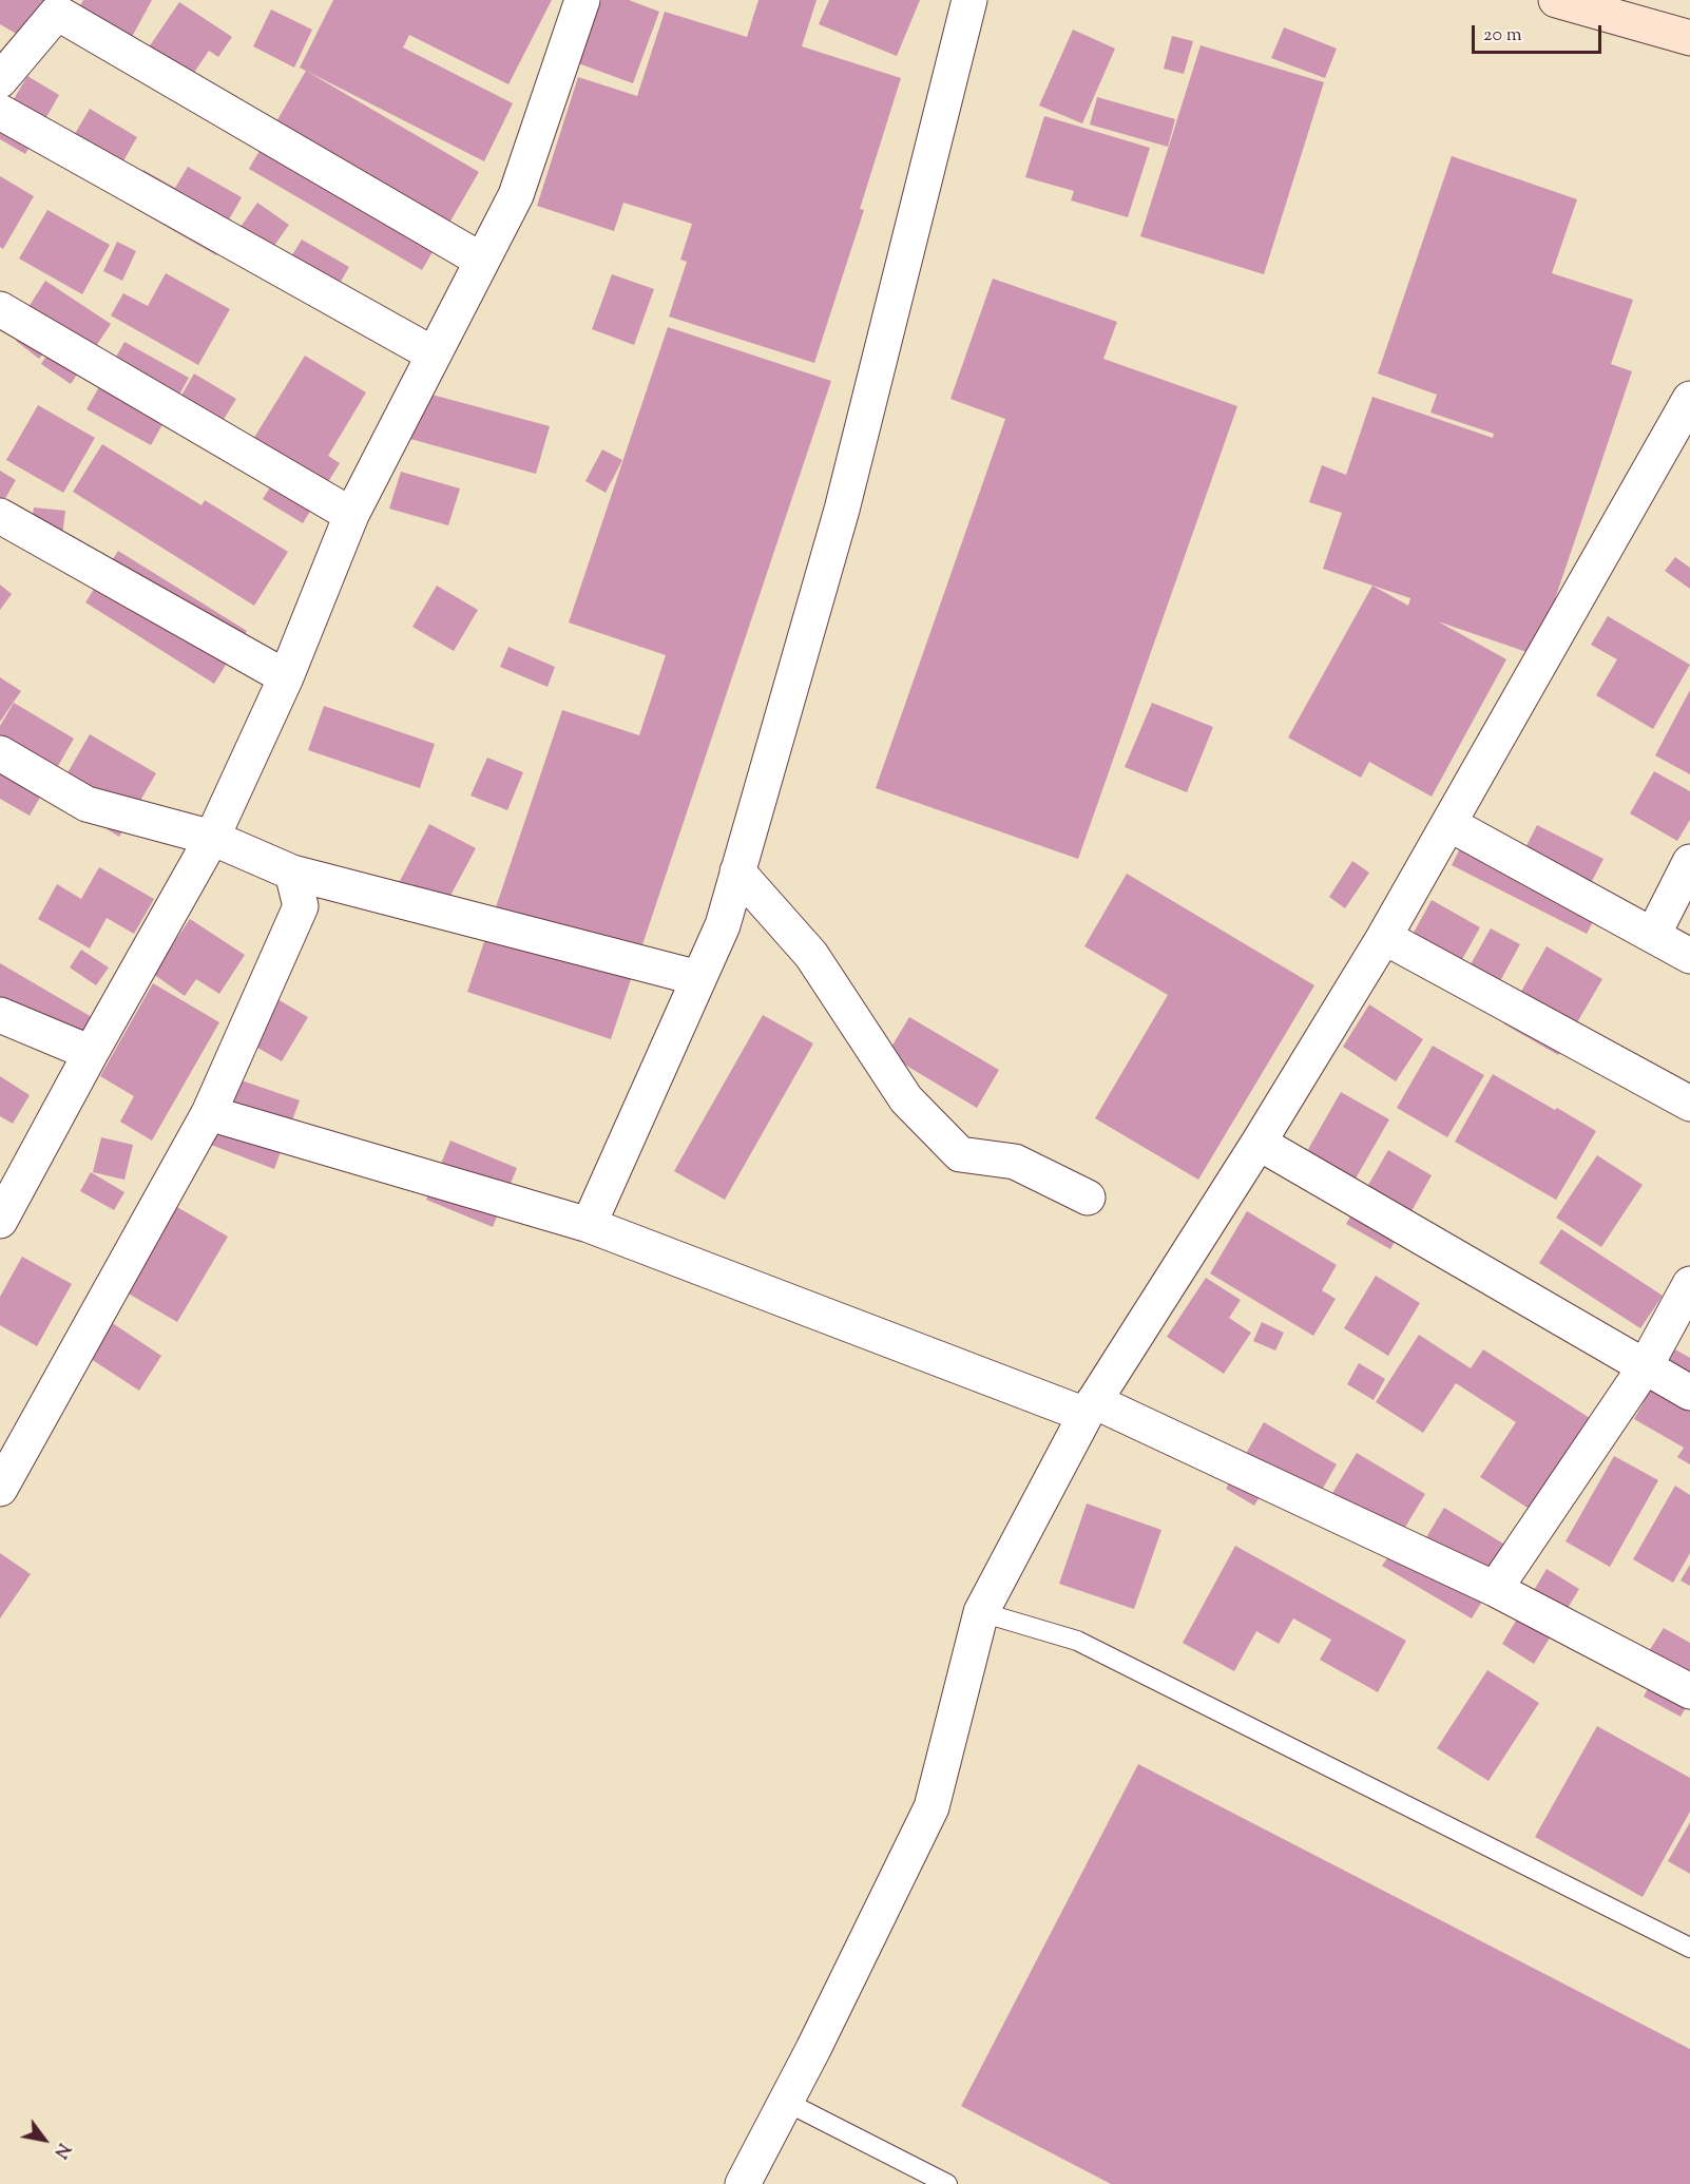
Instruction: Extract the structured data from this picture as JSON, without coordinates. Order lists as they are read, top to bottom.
{
  "scale_bar": "20 m",
  "north": "bottom right"
}
